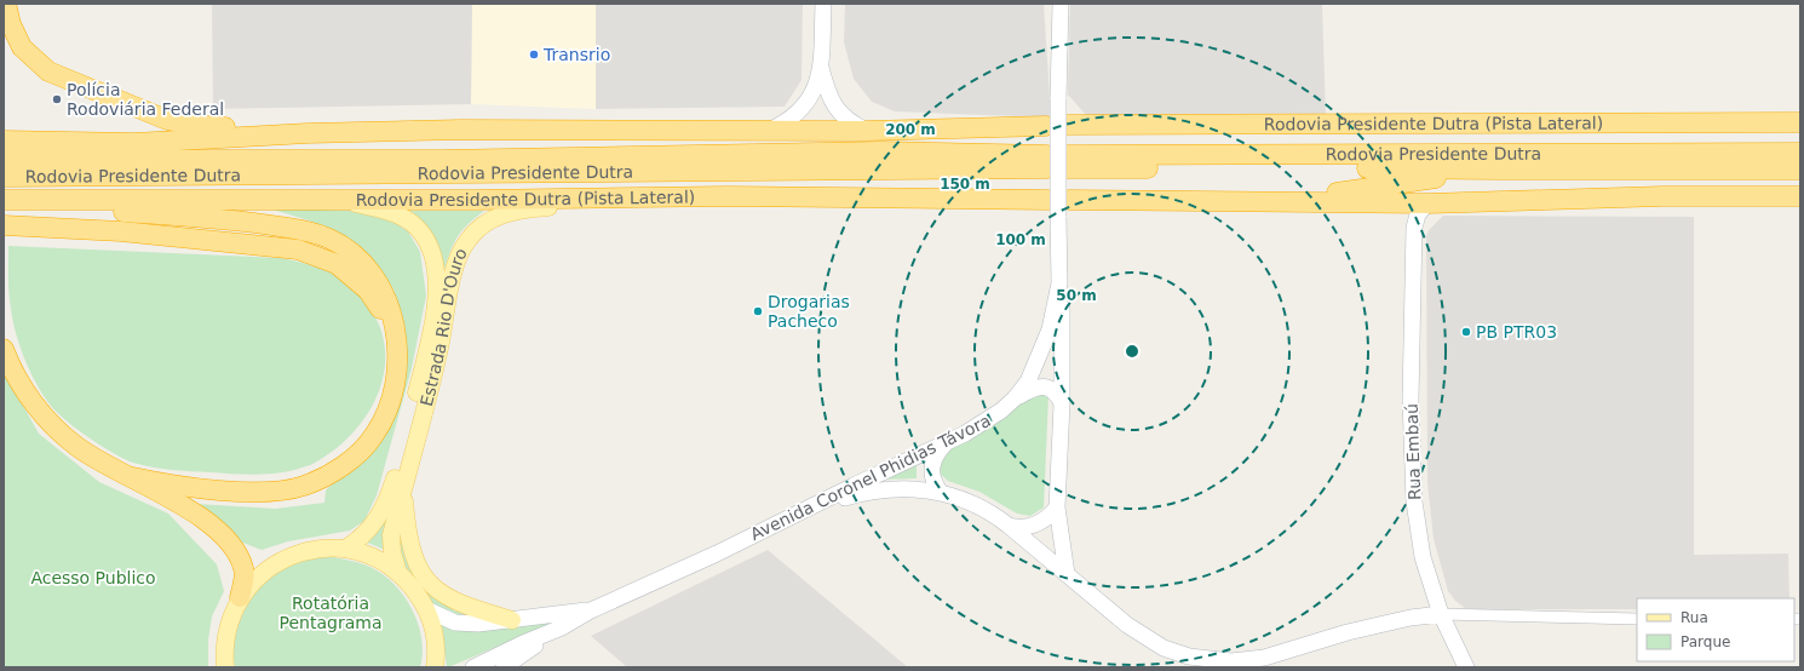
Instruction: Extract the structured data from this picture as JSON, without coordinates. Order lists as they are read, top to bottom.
{
  "streets": {
    "highway": ["Rodovia Presidente Dutra (Pista Lateral)", "Rodovia Presidente Dutra"],
    "main road": ["Estrada Rio D'Ouro"],
    "street": ["Rua Embaú", "Avenida Coronel Phidias Távora"]
  },
  "crossings": [
    ["Rodovia Presidente Dutra (Pista Lateral)", "Estrada Rio D'Ouro"],
    ["Rodovia Presidente Dutra (Pista Lateral)", "Rua Embaú"],
    ["Rodovia Presidente Dutra (Pista Lateral)", "Avenida Coronel Phidias Távora"]
  ],
  "parks": ["Acesso Publico", "Rotatória Pentagrama"],
  "places": [
    "Transrio",
    "Polícia Rodoviária Federal",
    "Drogarias Pacheco",
    "PB PTR03"
  ],
  "legend": ["Rua", "Parque"],
  "rings": [
    "200 m",
    "150 m",
    "100 m",
    "50 m"
  ]
}
